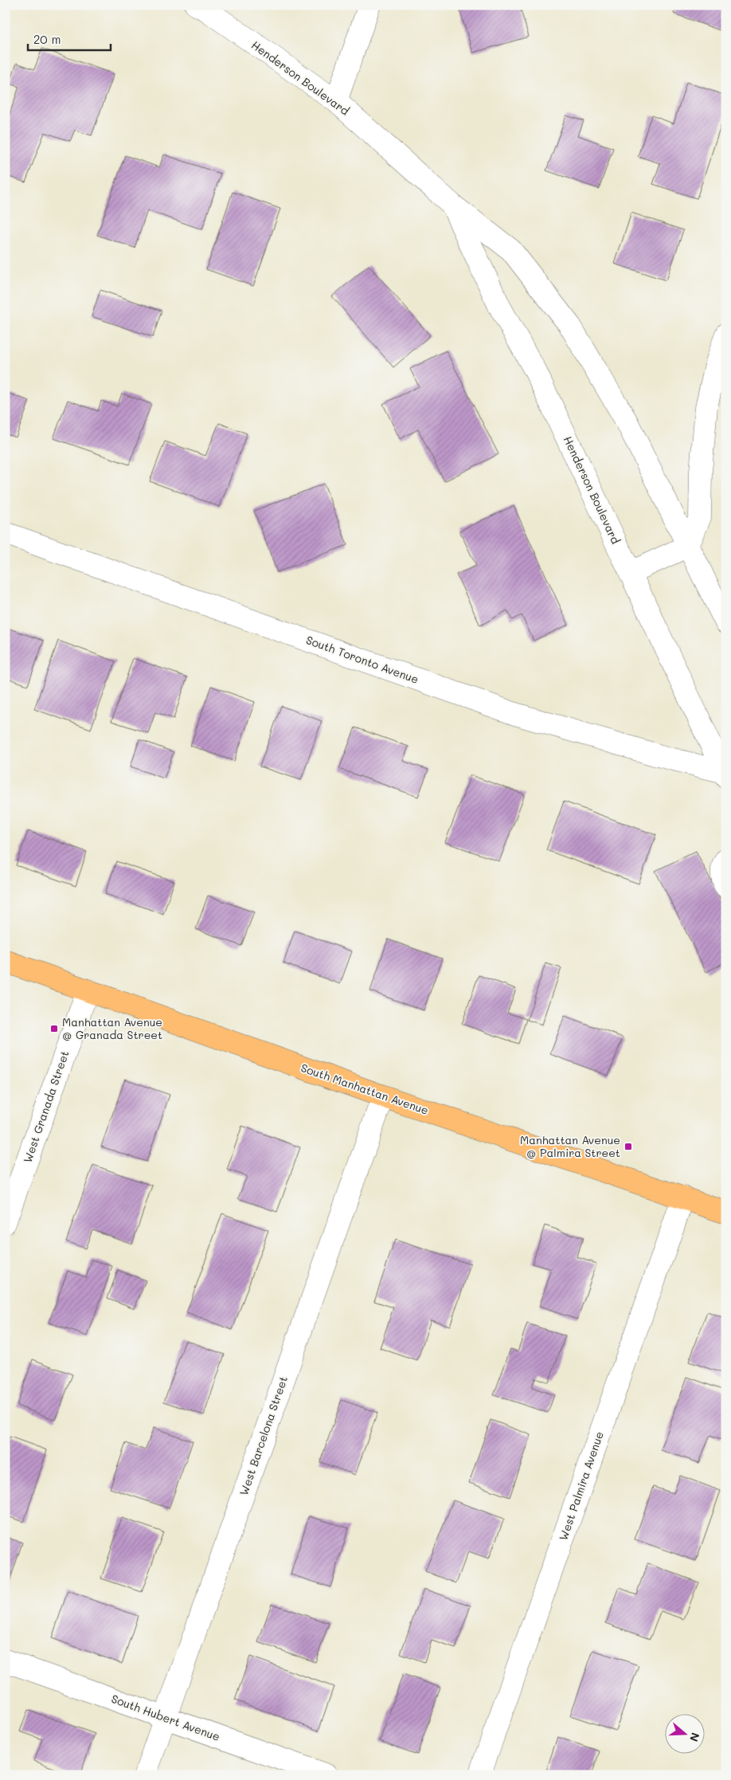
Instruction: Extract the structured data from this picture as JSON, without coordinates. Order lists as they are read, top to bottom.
{
  "streets": {
    "main road": ["South Manhattan Avenue"],
    "street": [
      "Henderson Boulevard",
      "South Toronto Avenue",
      "West Granada Street",
      "West Barcelona Street",
      "West Palmira Avenue",
      "South Hubert Avenue"
    ]
  },
  "crossings": [
    ["Henderson Boulevard", "South Toronto Avenue"],
    ["South Manhattan Avenue", "West Granada Street"],
    ["South Manhattan Avenue", "West Barcelona Street"],
    ["South Manhattan Avenue", "West Palmira Avenue"],
    ["West Barcelona Street", "South Hubert Avenue"]
  ],
  "places": {
    "transit": ["Manhattan Avenue @ Granada Street", "Manhattan Avenue @ Palmira Street"]
  },
  "scale_bar": "20 m",
  "north": "right"
}
